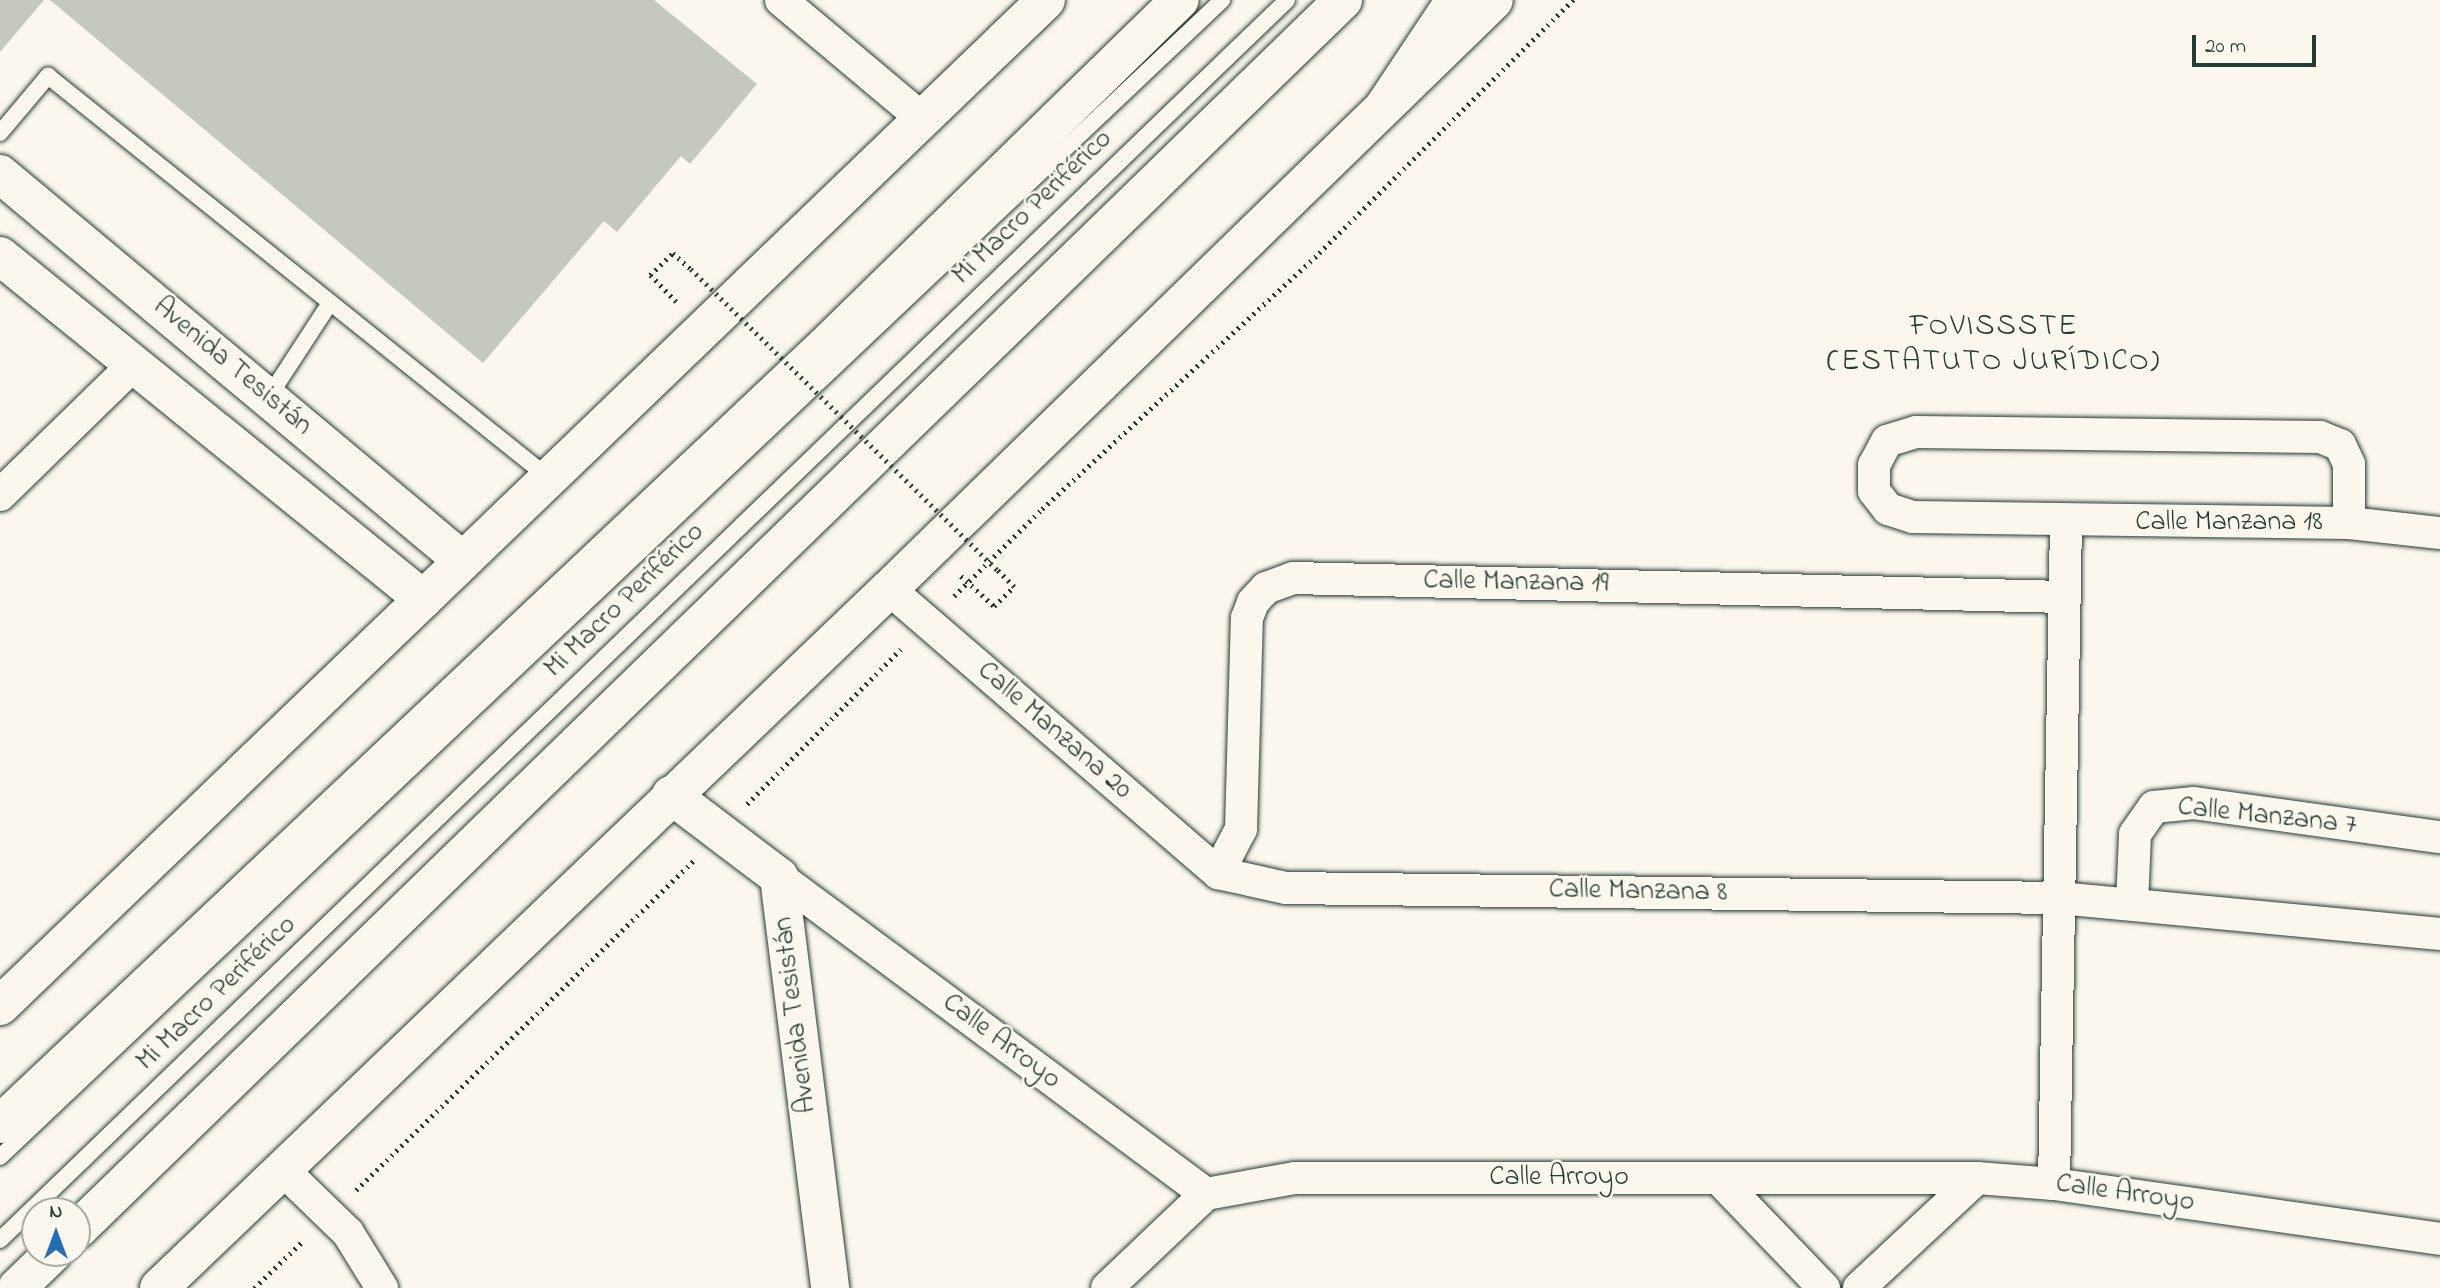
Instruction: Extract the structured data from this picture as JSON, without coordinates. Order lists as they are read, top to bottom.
{
  "streets": {
    "main road": ["Avenida Tesistán"],
    "street": [
      "Calle Manzana 18",
      "Calle Manzana 19",
      "Calle Manzana 20",
      "Calle Manzana 7",
      "Calle Manzana 8",
      "Calle Arroyo"
    ],
    "lane": ["Mi Macro Periférico"]
  },
  "crossings": [
    ["Avenida Tesistán", "Calle Arroyo"],
    ["Calle Manzana 19", "Calle Manzana 20"],
    ["Calle Manzana 19", "Calle Manzana 8"],
    ["Calle Manzana 20", "Calle Manzana 8"]
  ],
  "districts": ["FOVISSSTE (ESTATUTO JURÍDICO)"],
  "scale_bar": "20 m",
  "north": "top"
}
